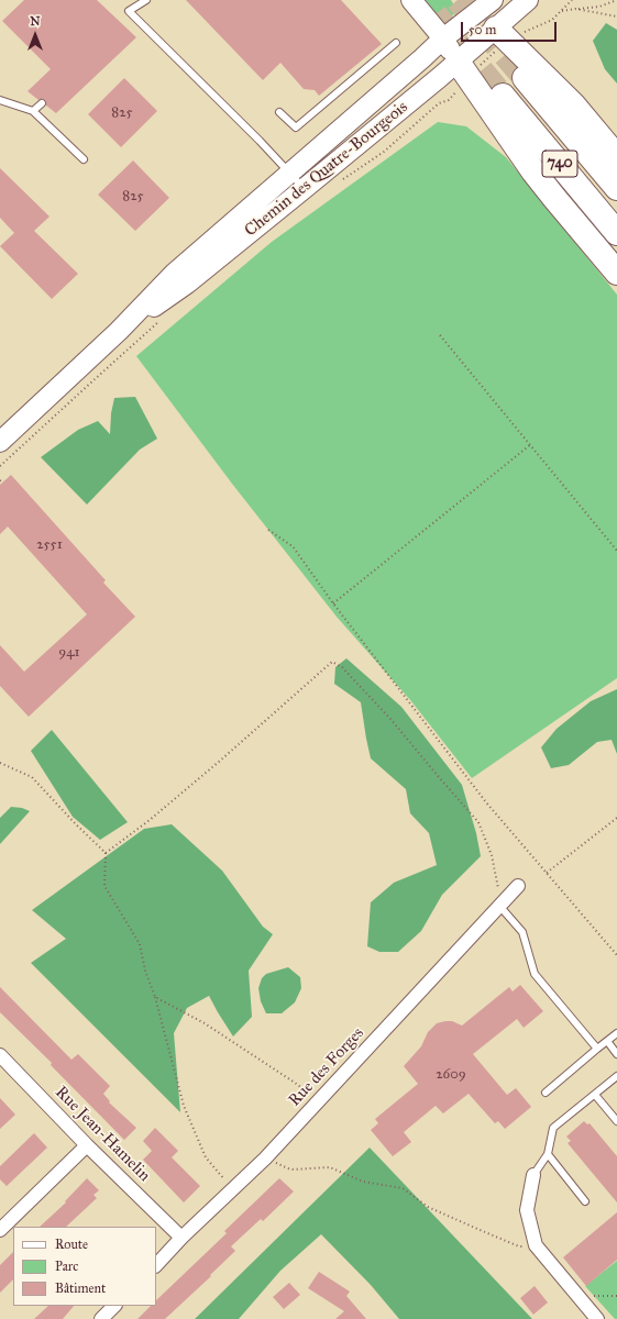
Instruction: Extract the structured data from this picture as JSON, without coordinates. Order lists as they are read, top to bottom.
{
  "streets": {
    "highway": ["740"],
    "main road": ["Chemin des Quatre-Bourgeois"],
    "street": ["Rue des Forges", "Rue Jean-Hamelin"]
  },
  "crossings": [
    ["Rue des Forges", "Rue Jean-Hamelin"]
  ],
  "house_numbers": [
    "825",
    "825",
    "2551",
    "941",
    "2609"
  ],
  "legend": ["Route", "Parc", "Bâtiment"],
  "scale_bar": "50 m",
  "north": "top"
}
